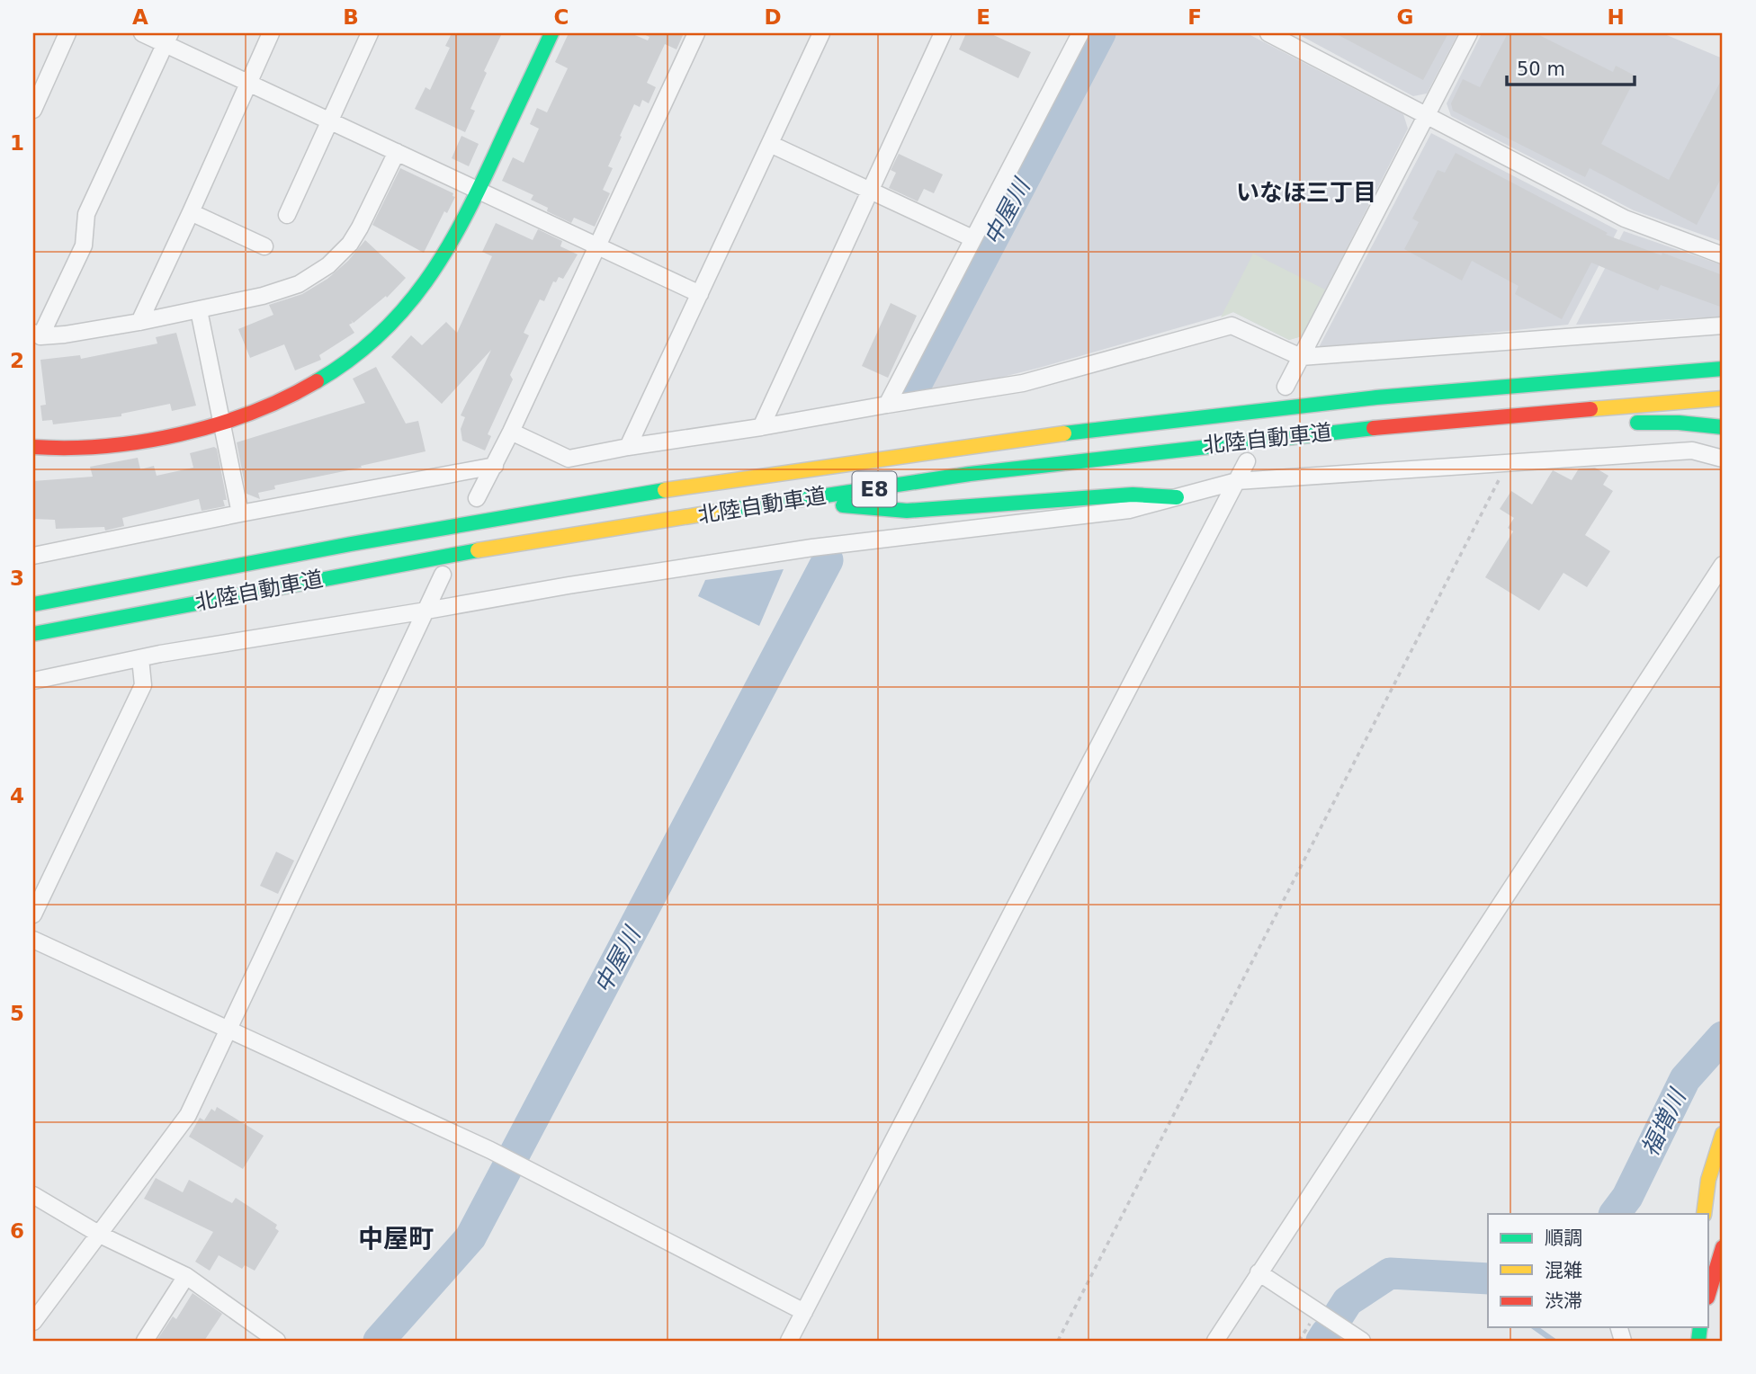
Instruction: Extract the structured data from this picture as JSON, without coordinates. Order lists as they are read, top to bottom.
{
  "streets": {
    "main road": ["北陸自動車道", "E8"]
  },
  "districts": ["いなほ三丁目", "中屋町"],
  "water": ["中屋川", "福増川"],
  "legend": ["順調", "混雑", "渋滞"],
  "scale_bar": "50 m",
  "grid": {
    "columns": [
      "A",
      "B",
      "C",
      "D",
      "E",
      "F",
      "G",
      "H"
    ],
    "rows": [
      "1",
      "2",
      "3",
      "4",
      "5",
      "6"
    ]
  }
}
